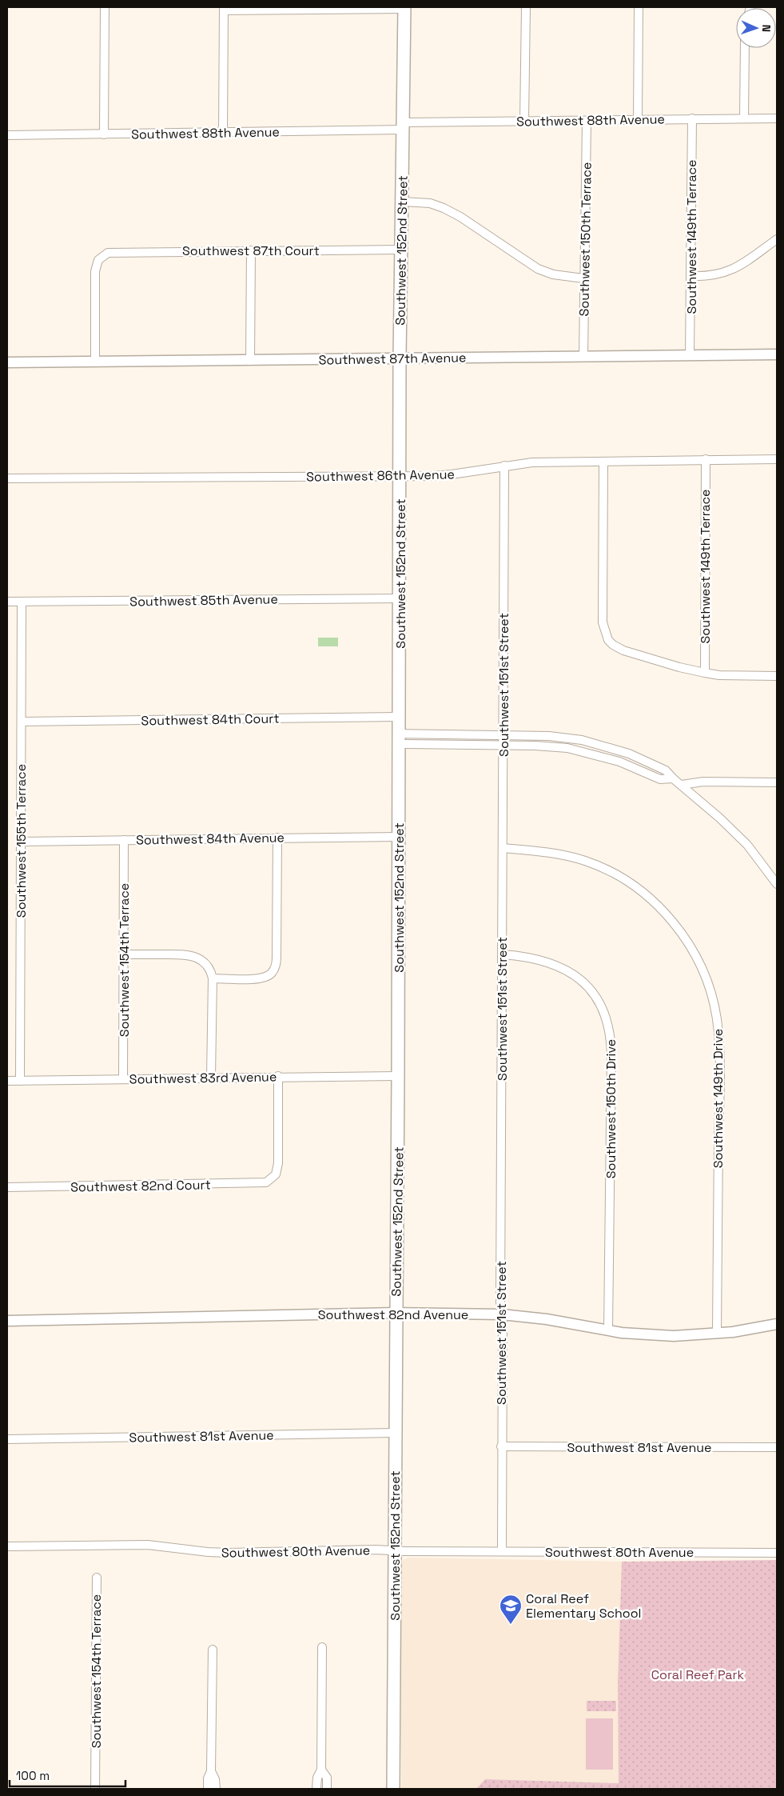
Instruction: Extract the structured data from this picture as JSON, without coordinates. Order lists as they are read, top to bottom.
{
  "streets": {
    "main road": ["Southwest 152nd Street"],
    "street": [
      "Southwest 88th Avenue",
      "Southwest 149th Terrace",
      "Southwest 150th Terrace",
      "Southwest 87th Court",
      "Southwest 87th Avenue",
      "Southwest 86th Avenue",
      "Southwest 85th Avenue",
      "Southwest 151st Street",
      "Southwest 84th Court",
      "Southwest 84th Avenue",
      "Southwest 155th Terrace",
      "Southwest 154th Terrace",
      "Southwest 83rd Avenue",
      "Southwest 149th Drive",
      "Southwest 150th Drive",
      "Southwest 82nd Court",
      "Southwest 82nd Avenue",
      "Southwest 81st Avenue",
      "Southwest 80th Avenue"
    ]
  },
  "crossings": [
    ["Southwest 88th Avenue", "Southwest 149th Terrace"],
    ["Southwest 88th Avenue", "Southwest 150th Terrace"],
    ["Southwest 88th Avenue", "Southwest 152nd Street"],
    ["Southwest 149th Terrace", "Southwest 87th Avenue"],
    ["Southwest 149th Terrace", "Southwest 86th Avenue"],
    ["Southwest 150th Terrace", "Southwest 87th Avenue"],
    ["Southwest 87th Court", "Southwest 152nd Street"],
    ["Southwest 87th Court", "Southwest 87th Avenue"],
    ["Southwest 152nd Street", "Southwest 87th Avenue"],
    ["Southwest 152nd Street", "Southwest 86th Avenue"],
    ["Southwest 152nd Street", "Southwest 85th Avenue"],
    ["Southwest 152nd Street", "Southwest 84th Court"],
    ["Southwest 152nd Street", "Southwest 84th Avenue"],
    ["Southwest 152nd Street", "Southwest 83rd Avenue"],
    ["Southwest 152nd Street", "Southwest 82nd Avenue"],
    ["Southwest 152nd Street", "Southwest 81st Avenue"],
    ["Southwest 152nd Street", "Southwest 80th Avenue"],
    ["Southwest 86th Avenue", "Southwest 151st Street"],
    ["Southwest 85th Avenue", "Southwest 155th Terrace"],
    ["Southwest 151st Street", "Southwest 149th Drive"],
    ["Southwest 151st Street", "Southwest 150th Drive"],
    ["Southwest 151st Street", "Southwest 82nd Avenue"],
    ["Southwest 151st Street", "Southwest 81st Avenue"],
    ["Southwest 151st Street", "Southwest 80th Avenue"],
    ["Southwest 84th Court", "Southwest 155th Terrace"],
    ["Southwest 84th Avenue", "Southwest 155th Terrace"],
    ["Southwest 84th Avenue", "Southwest 154th Terrace"],
    ["Southwest 155th Terrace", "Southwest 83rd Avenue"],
    ["Southwest 154th Terrace", "Southwest 83rd Avenue"],
    ["Southwest 83rd Avenue", "Southwest 82nd Court"],
    ["Southwest 149th Drive", "Southwest 82nd Avenue"],
    ["Southwest 150th Drive", "Southwest 82nd Avenue"]
  ],
  "parks": ["Coral Reef Park"],
  "places": {
    "school or university": ["Coral Reef Elementary School"]
  },
  "scale_bar": "100 m",
  "north": "right"
}
